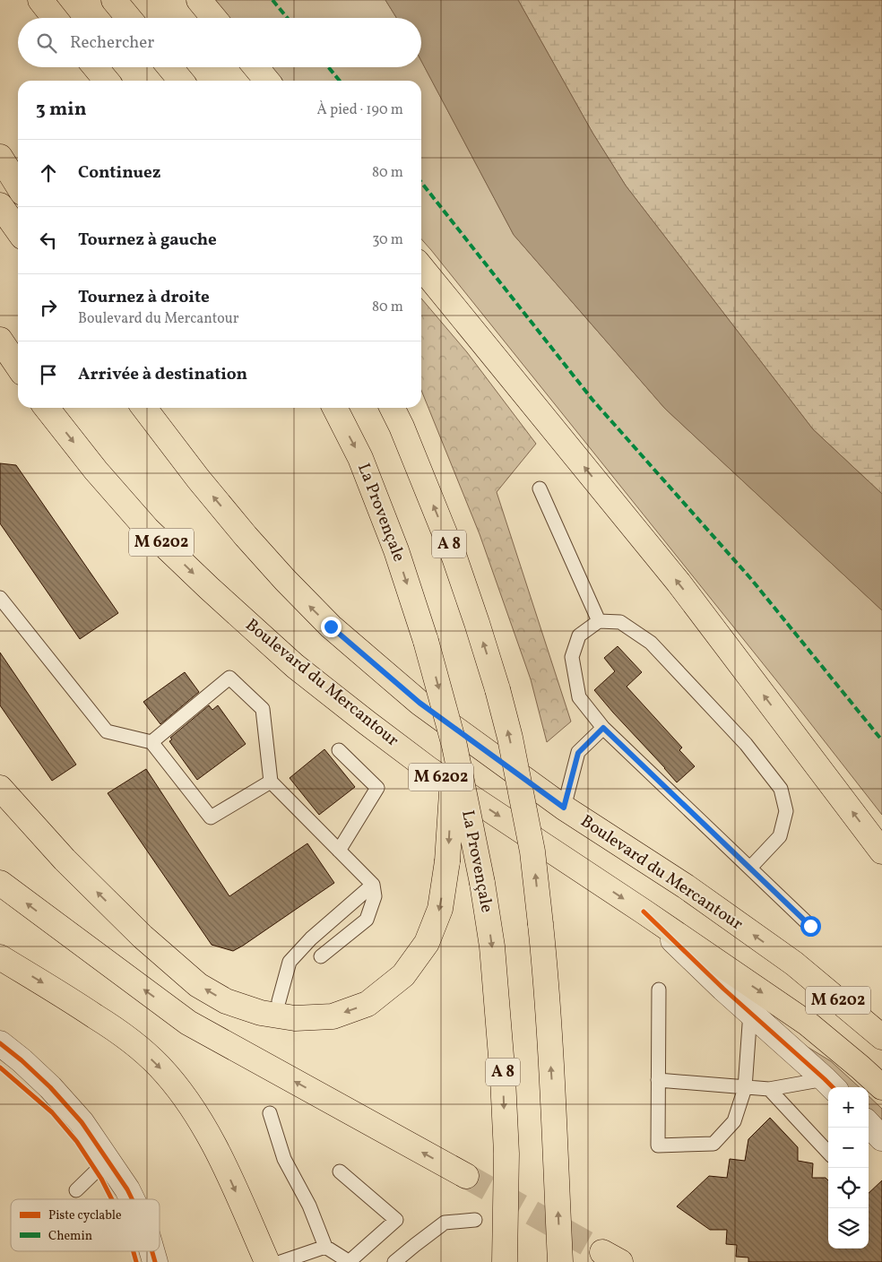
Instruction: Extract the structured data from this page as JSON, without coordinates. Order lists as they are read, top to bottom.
{
  "streets": {
    "main road": [
      "La Provençale",
      "M 6202",
      "A 8",
      "Boulevard du Mercantour"
    ]
  },
  "crossings": [
    ["M 6202", "Boulevard du Mercantour"]
  ],
  "legend": ["Piste cyclable", "Chemin"],
  "page": {
    "search": "Rechercher",
    "heading": ["3 min", "À pied · 190 m"],
    "list": [
      ["Continuez", "80 m"],
      ["Tournez à gauche", "30 m"],
      ["Tournez à droite", "Boulevard du Mercantour", "80 m"],
      "Arrivée à destination"
    ],
    "map_buttons": ["+", "−"]
  }
}
